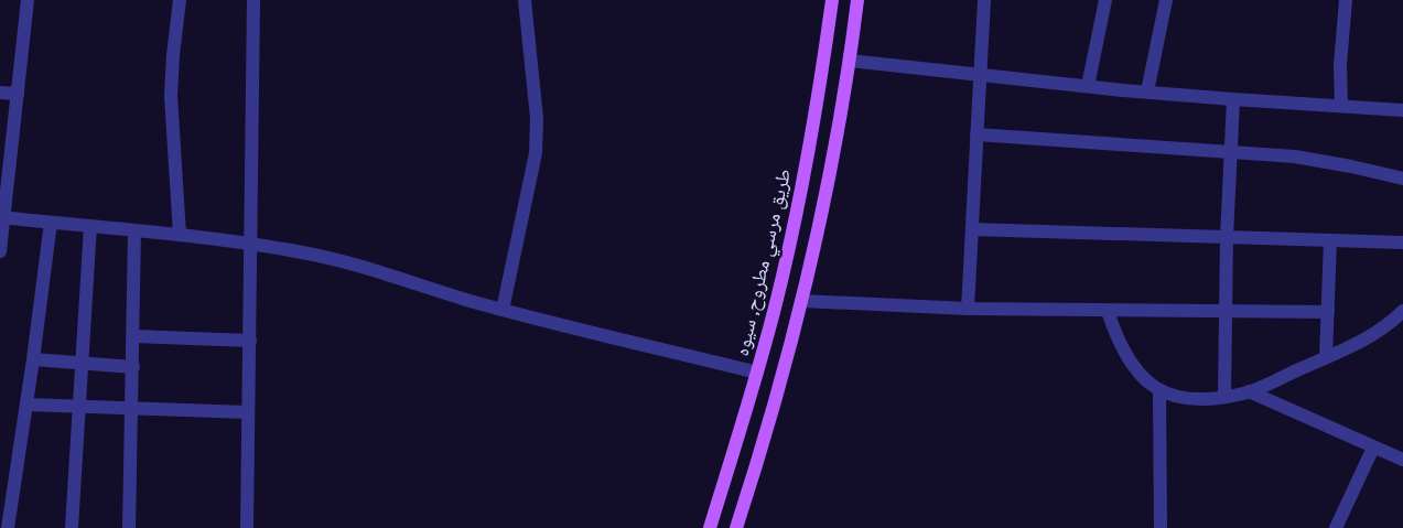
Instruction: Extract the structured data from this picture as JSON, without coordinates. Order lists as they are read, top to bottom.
{
  "streets": {
    "main road": ["طريق مرسي مطروح, سيوه"]
  }
}
